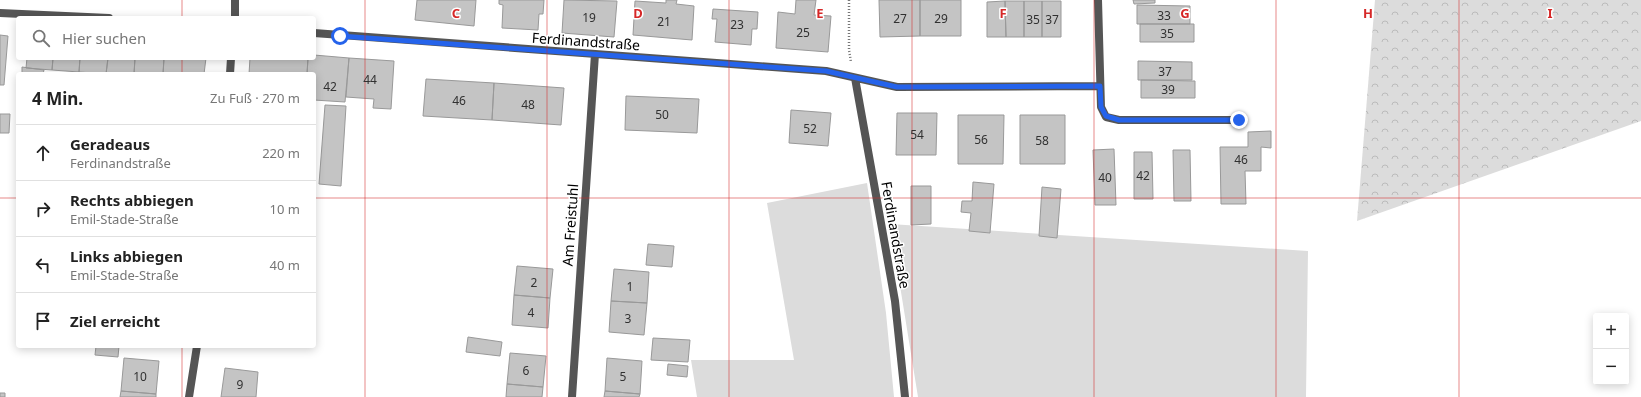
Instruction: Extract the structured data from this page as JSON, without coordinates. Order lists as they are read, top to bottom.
{
  "streets": {
    "street": ["Ferdinandstraße", "Am Freistuhl"]
  },
  "crossings": [
    ["Ferdinandstraße", "Am Freistuhl"]
  ],
  "house_numbers": [
    "33",
    "19",
    "27",
    "29",
    "35",
    "37",
    "21",
    "23",
    "25",
    "35",
    "37",
    "44",
    "42",
    "39",
    "46",
    "48",
    "50",
    "52",
    "54",
    "56",
    "58",
    "46",
    "42",
    "40",
    "2",
    "1",
    "4",
    "3",
    "6",
    "10",
    "5",
    "9"
  ],
  "page": {
    "search": "Hier suchen",
    "heading": ["4 Min.", "Zu Fuß · 270 m"],
    "list": [
      ["Geradeaus", "Ferdinandstraße", "220 m"],
      ["Rechts abbiegen", "Emil-Stade-Straße", "10 m"],
      ["Links abbiegen", "Emil-Stade-Straße", "40 m"],
      "Ziel erreicht"
    ],
    "map_buttons": ["+", "−"]
  },
  "grid": {
    "columns": [
      "C",
      "D",
      "E",
      "F",
      "G",
      "H",
      "I"
    ]
  }
}
